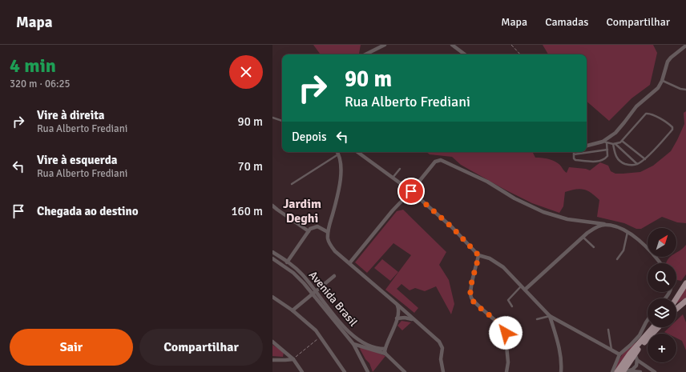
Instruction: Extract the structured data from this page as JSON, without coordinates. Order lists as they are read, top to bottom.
{
  "streets": {
    "street": ["Avenida Brasil"]
  },
  "districts": ["Jardim Deghi"],
  "north": "top right",
  "page": {
    "header": "Mapa",
    "nav": ["Mapa", "Camadas", "Compartilhar"],
    "heading": ["4 min", "320 m · 06:25"],
    "turn": ["90 m", "Rua Alberto Frediani"],
    "list": [
      {
        "name": "Vire à direita",
        "note": "Rua Alberto Frediani",
        "value": "90 m"
      },
      {
        "name": "Vire à esquerda",
        "note": "Rua Alberto Frediani",
        "value": "70 m"
      },
      {
        "name": "Chegada ao destino",
        "value": "160 m"
      }
    ],
    "then": "Depois",
    "map_buttons": "+",
    "buttons": ["Sair", "Compartilhar"]
  }
}
